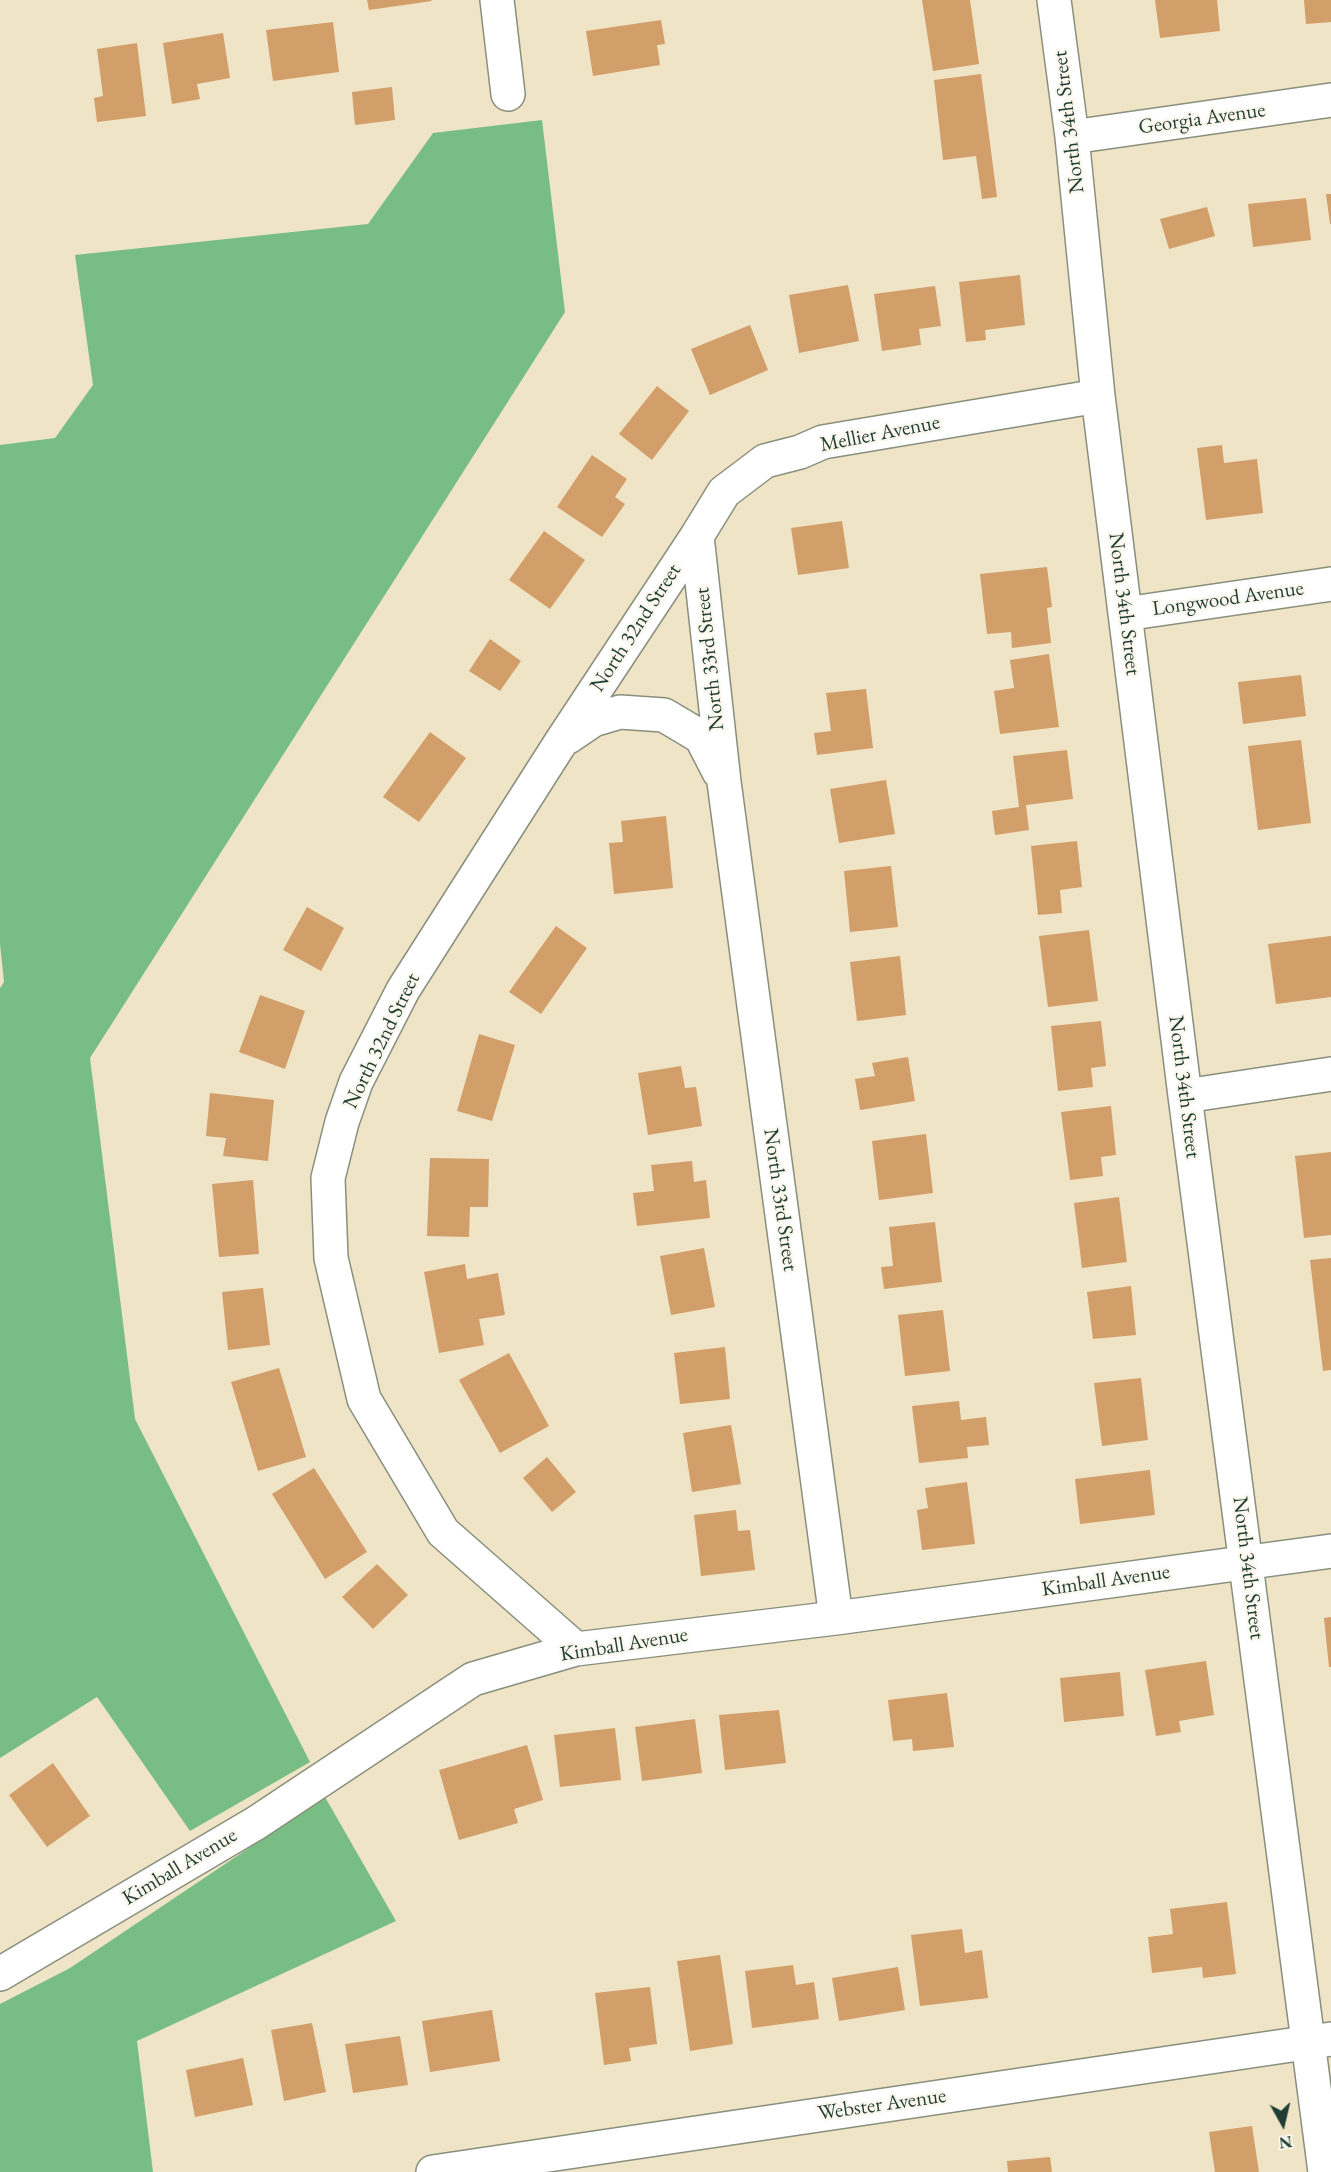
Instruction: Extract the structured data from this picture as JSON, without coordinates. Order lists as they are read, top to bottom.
{
  "streets": {
    "street": [
      "Georgia Avenue",
      "North 34th Street",
      "Mellier Avenue",
      "Longwood Avenue",
      "North 32nd Street",
      "North 33rd Street",
      "Kimball Avenue",
      "Webster Avenue"
    ]
  },
  "crossings": [
    ["Georgia Avenue", "North 34th Street"],
    ["North 34th Street", "Mellier Avenue"],
    ["North 34th Street", "Longwood Avenue"],
    ["North 34th Street", "Kimball Avenue"],
    ["North 34th Street", "Webster Avenue"],
    ["Mellier Avenue", "North 32nd Street"],
    ["Mellier Avenue", "North 33rd Street"],
    ["North 32nd Street", "North 33rd Street"],
    ["North 32nd Street", "Kimball Avenue"],
    ["North 33rd Street", "Kimball Avenue"]
  ],
  "north": "bottom"
}
